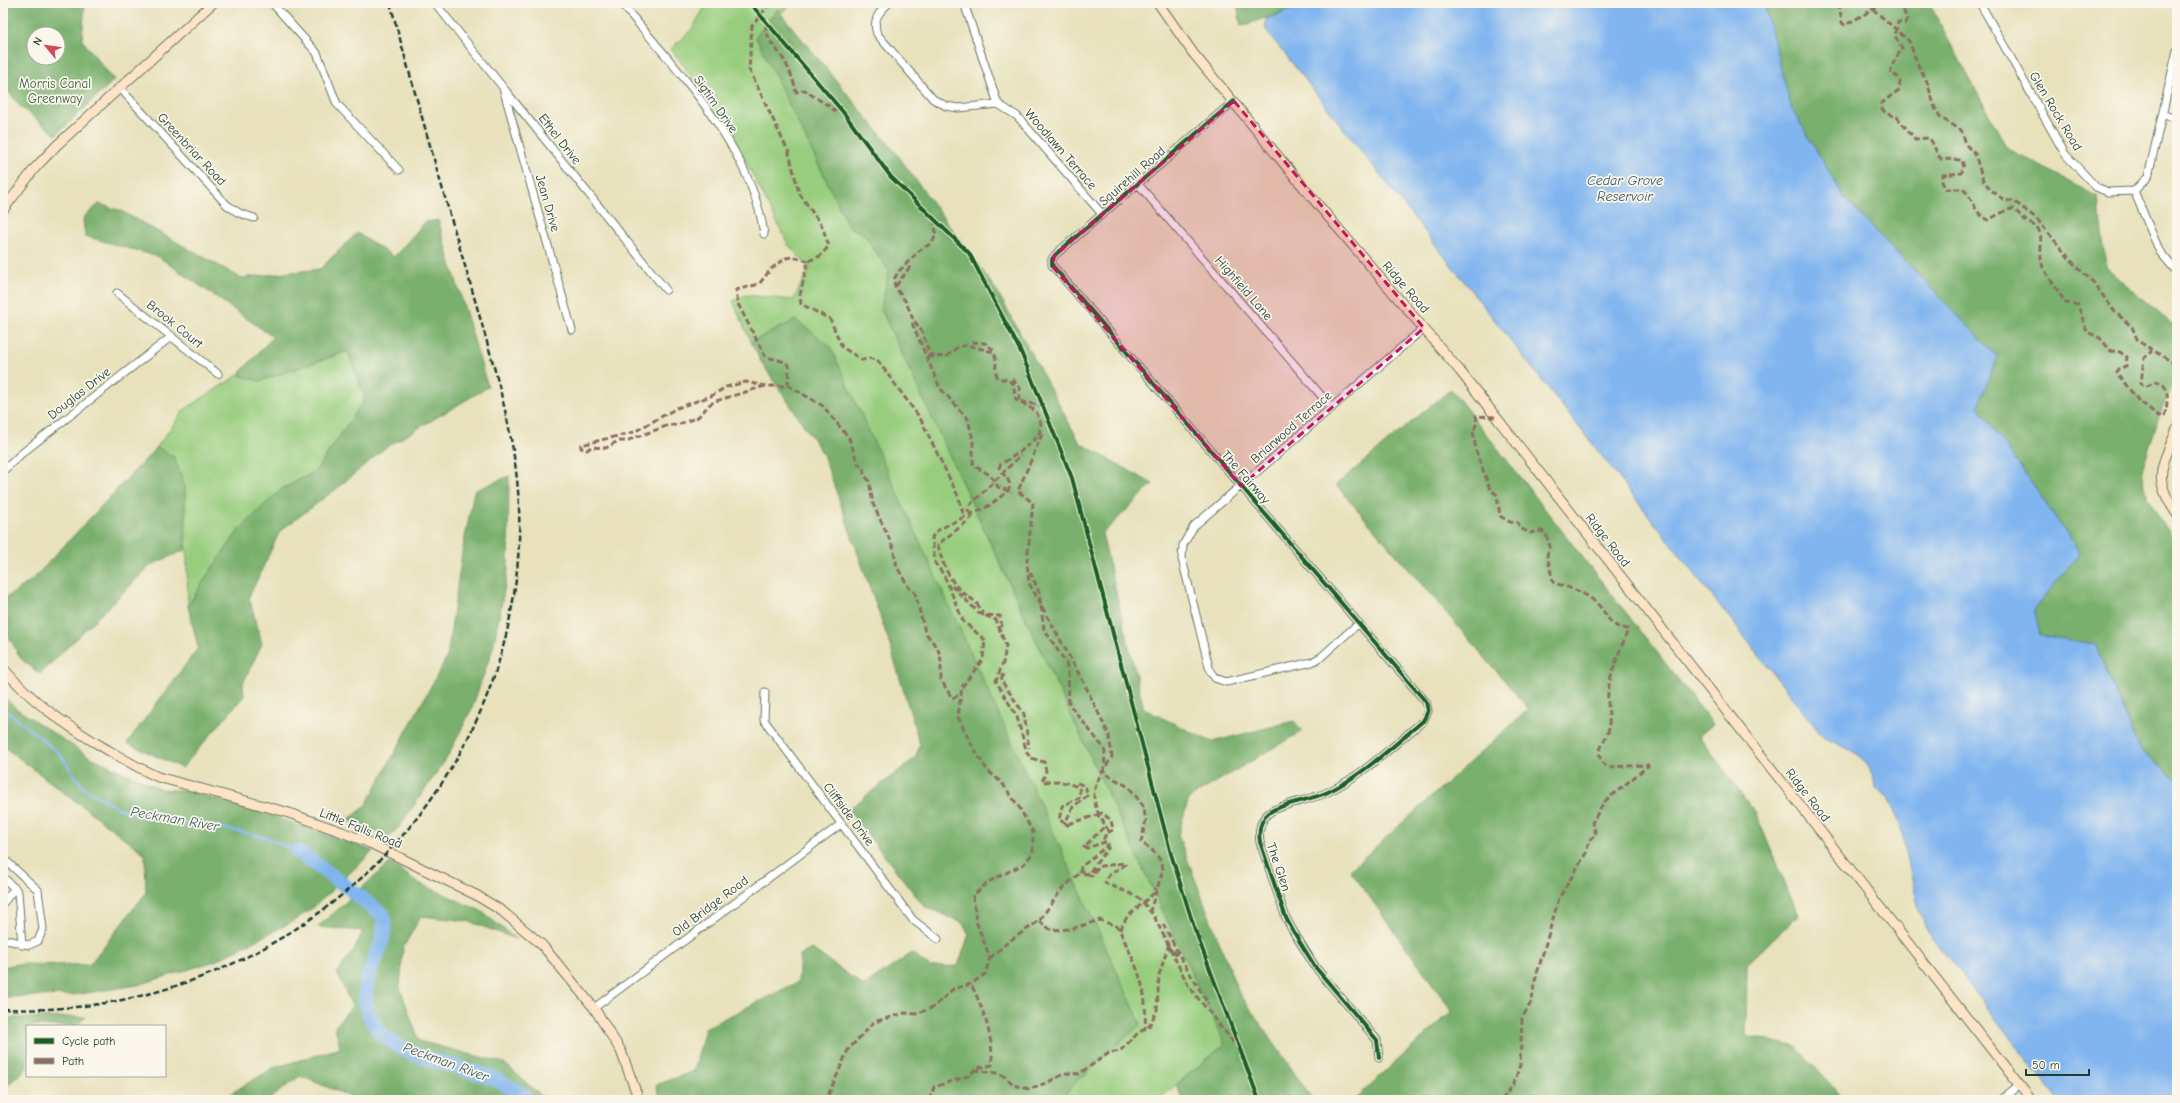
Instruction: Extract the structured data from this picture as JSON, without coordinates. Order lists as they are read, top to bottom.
{
  "streets": {
    "main road": ["Ridge Road", "Little Falls Road"],
    "street": [
      "Sigtim Drive",
      "Glen Rock Road",
      "Ethel Drive",
      "Greenbriar Road",
      "Woodlawn Terrace",
      "Squirehill Road",
      "Jean Drive",
      "Highfield Lane",
      "Brook Court",
      "Douglas Drive",
      "Briarwood Terrace",
      "The Fairway",
      "Cliffside Drive",
      "The Glen",
      "Old Bridge Road"
    ]
  },
  "crossings": [
    ["Ethel Drive", "Jean Drive"],
    ["Woodlawn Terrace", "Squirehill Road"],
    ["Squirehill Road", "Ridge Road"],
    ["Squirehill Road", "Highfield Lane"],
    ["Squirehill Road", "The Fairway"],
    ["Ridge Road", "Briarwood Terrace"],
    ["Highfield Lane", "Briarwood Terrace"],
    ["Brook Court", "Douglas Drive"],
    ["Briarwood Terrace", "The Fairway"],
    ["The Fairway", "The Glen"],
    ["Cliffside Drive", "Old Bridge Road"],
    ["Little Falls Road", "Old Bridge Road"]
  ],
  "water": ["Cedar Grove Reservoir", "Peckman River"],
  "parks": ["Morris Canal Greenway"],
  "legend": ["Cycle path", "Path"],
  "scale_bar": "50 m",
  "north": "top left"
}
